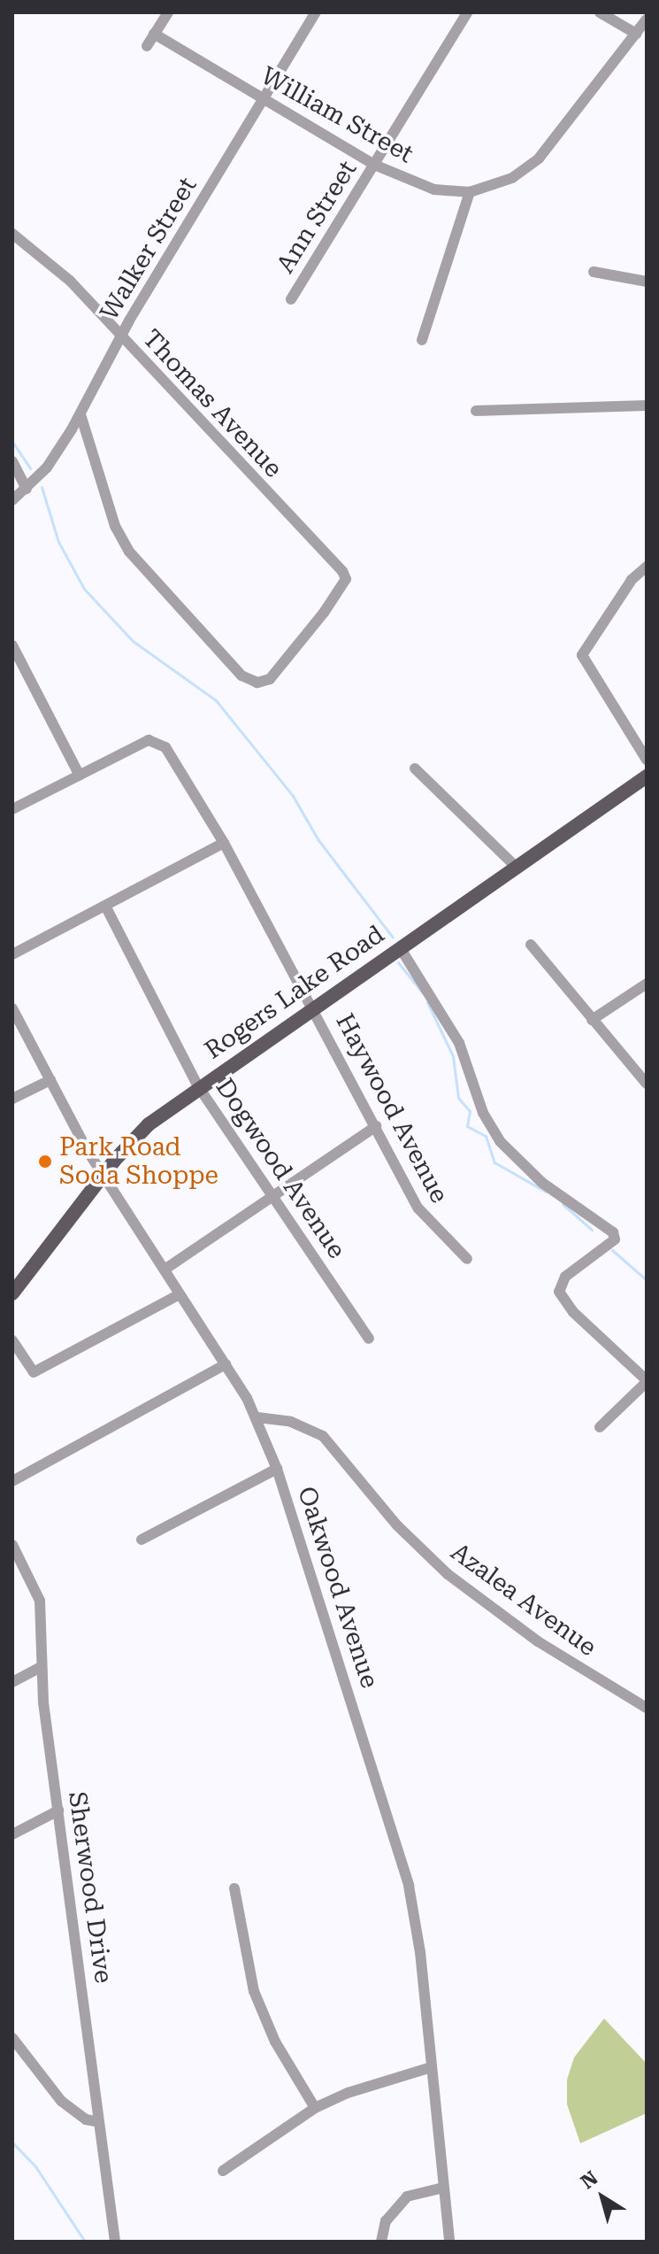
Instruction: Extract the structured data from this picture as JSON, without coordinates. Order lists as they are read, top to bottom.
{
  "streets": {
    "main road": ["Rogers Lake Road"],
    "street": [
      "William Street",
      "Ann Street",
      "Walker Street",
      "Thomas Avenue",
      "Haywood Avenue",
      "Dogwood Avenue",
      "Oakwood Avenue",
      "Azalea Avenue",
      "Sherwood Drive"
    ]
  },
  "crossings": [
    ["William Street", "Ann Street"],
    ["William Street", "Walker Street"],
    ["Walker Street", "Thomas Avenue"],
    ["Rogers Lake Road", "Haywood Avenue"],
    ["Rogers Lake Road", "Dogwood Avenue"],
    ["Rogers Lake Road", "Oakwood Avenue"],
    ["Oakwood Avenue", "Azalea Avenue"]
  ],
  "places": ["Park Road Soda Shoppe"],
  "north": "top left"
}
